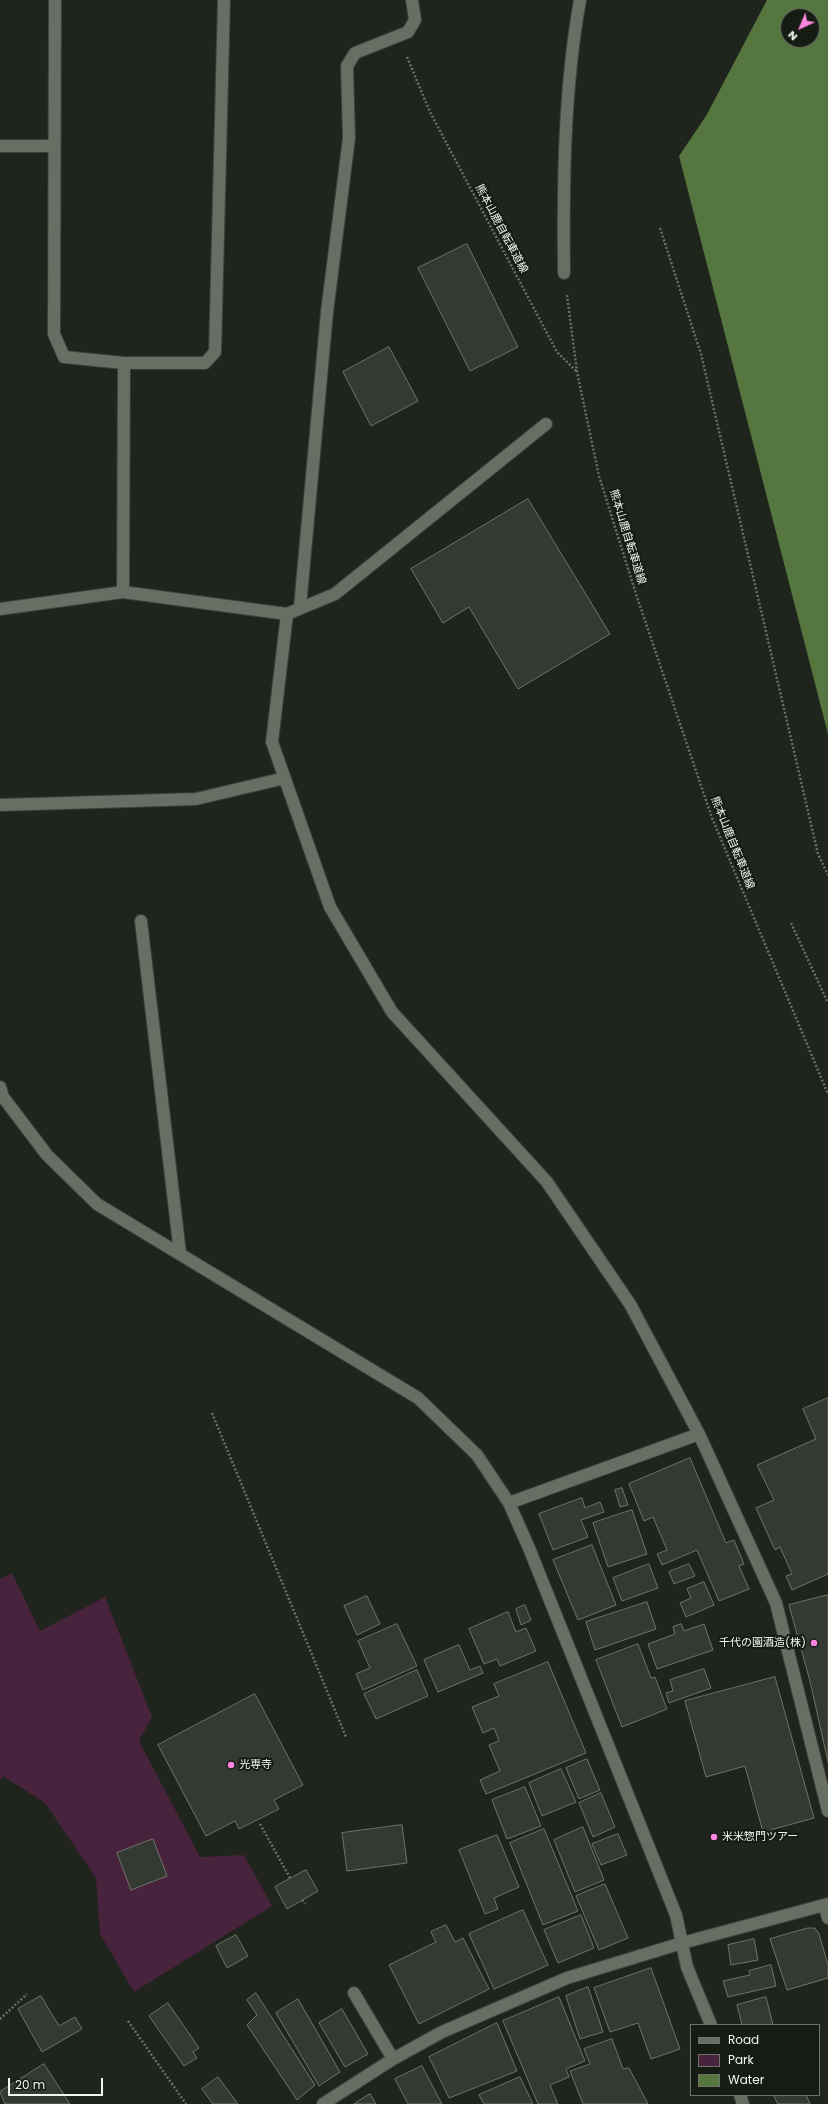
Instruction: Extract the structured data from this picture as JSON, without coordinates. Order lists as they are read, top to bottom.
{
  "streets": {
    "path": ["熊本山鹿自転車道線"]
  },
  "places": ["千代の園酒造(株)", "光専寺", "米米惣門ツアー"],
  "legend": ["Road", "Park", "Water"],
  "scale_bar": "20 m",
  "north": "bottom left"
}
